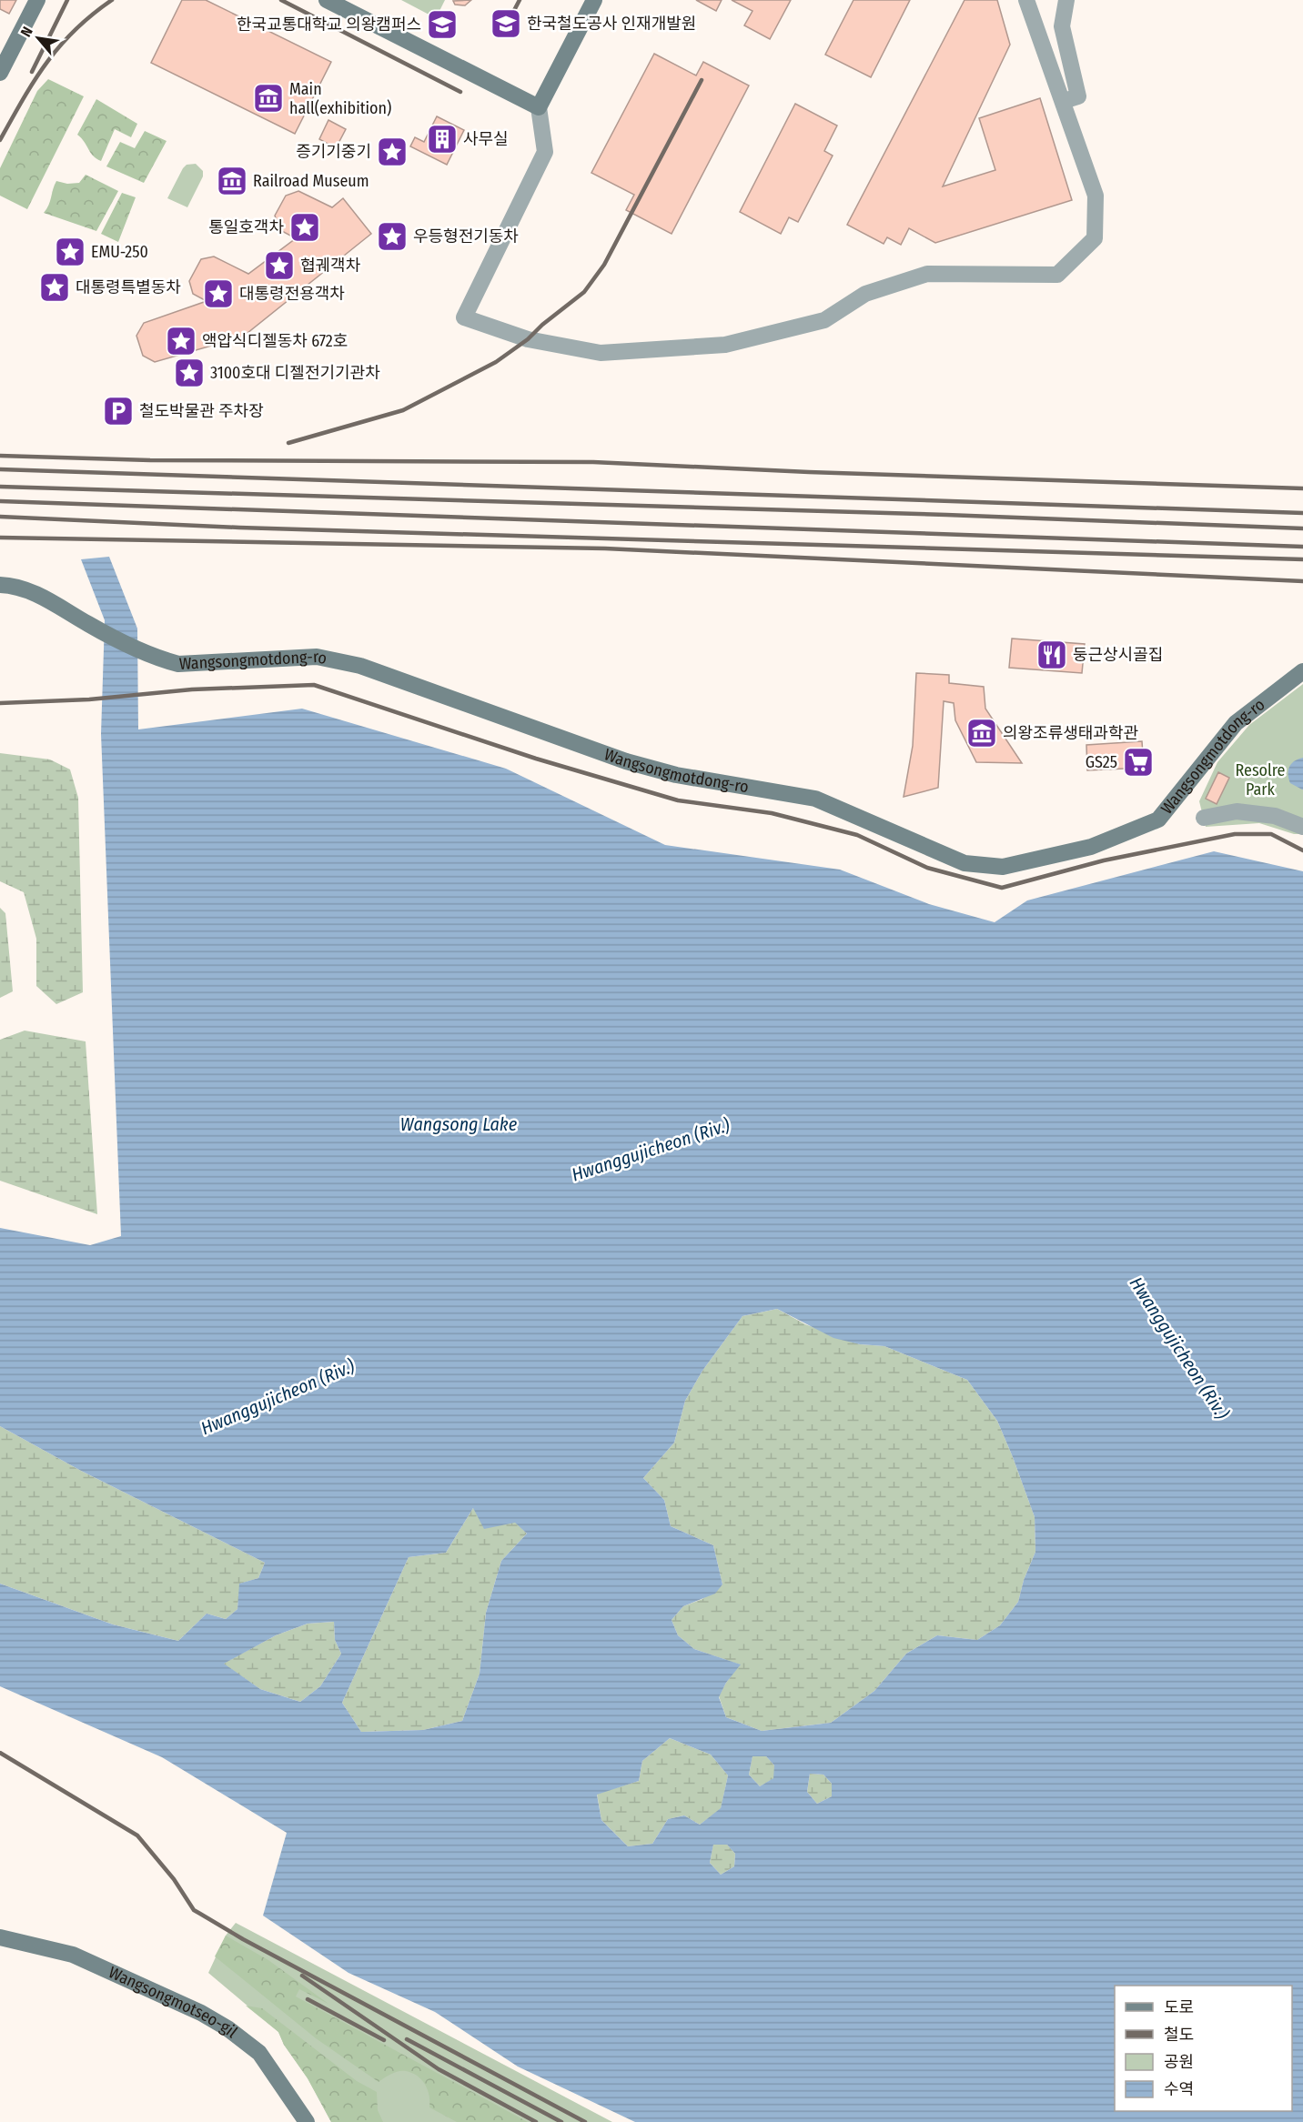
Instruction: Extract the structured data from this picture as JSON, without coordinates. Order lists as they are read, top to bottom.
{
  "streets": {
    "street": ["Wangsongmotdong-ro", "Wangsongmotseo-gil"]
  },
  "water": ["Wangsong Lake", "Hwanggujicheon (Riv.)"],
  "parks": ["Resolre Park"],
  "places": {
    "school or university": ["한국철도공사 인재개발원", "한국교통대학교 의왕캠퍼스"],
    "museum": ["Main hall(exhibition)", "Railroad Museum", "의왕조류생태과학관"],
    "building": ["사무실"],
    "place": [
      "증기기중기",
      "통일호객차",
      "우등형전기동차",
      "EMU-250",
      "협궤객차",
      "대통령특별동차",
      "대통령전용객차",
      "액압식디젤동차 672호",
      "3100호대 디젤전기기관차"
    ],
    "parking": ["철도박물관 주차장"],
    "restaurant": ["둥근상시골집"],
    "supermarket": ["GS25"]
  },
  "legend": [
    "도로",
    "철도",
    "공원",
    "수역"
  ],
  "north": "top left"
}
